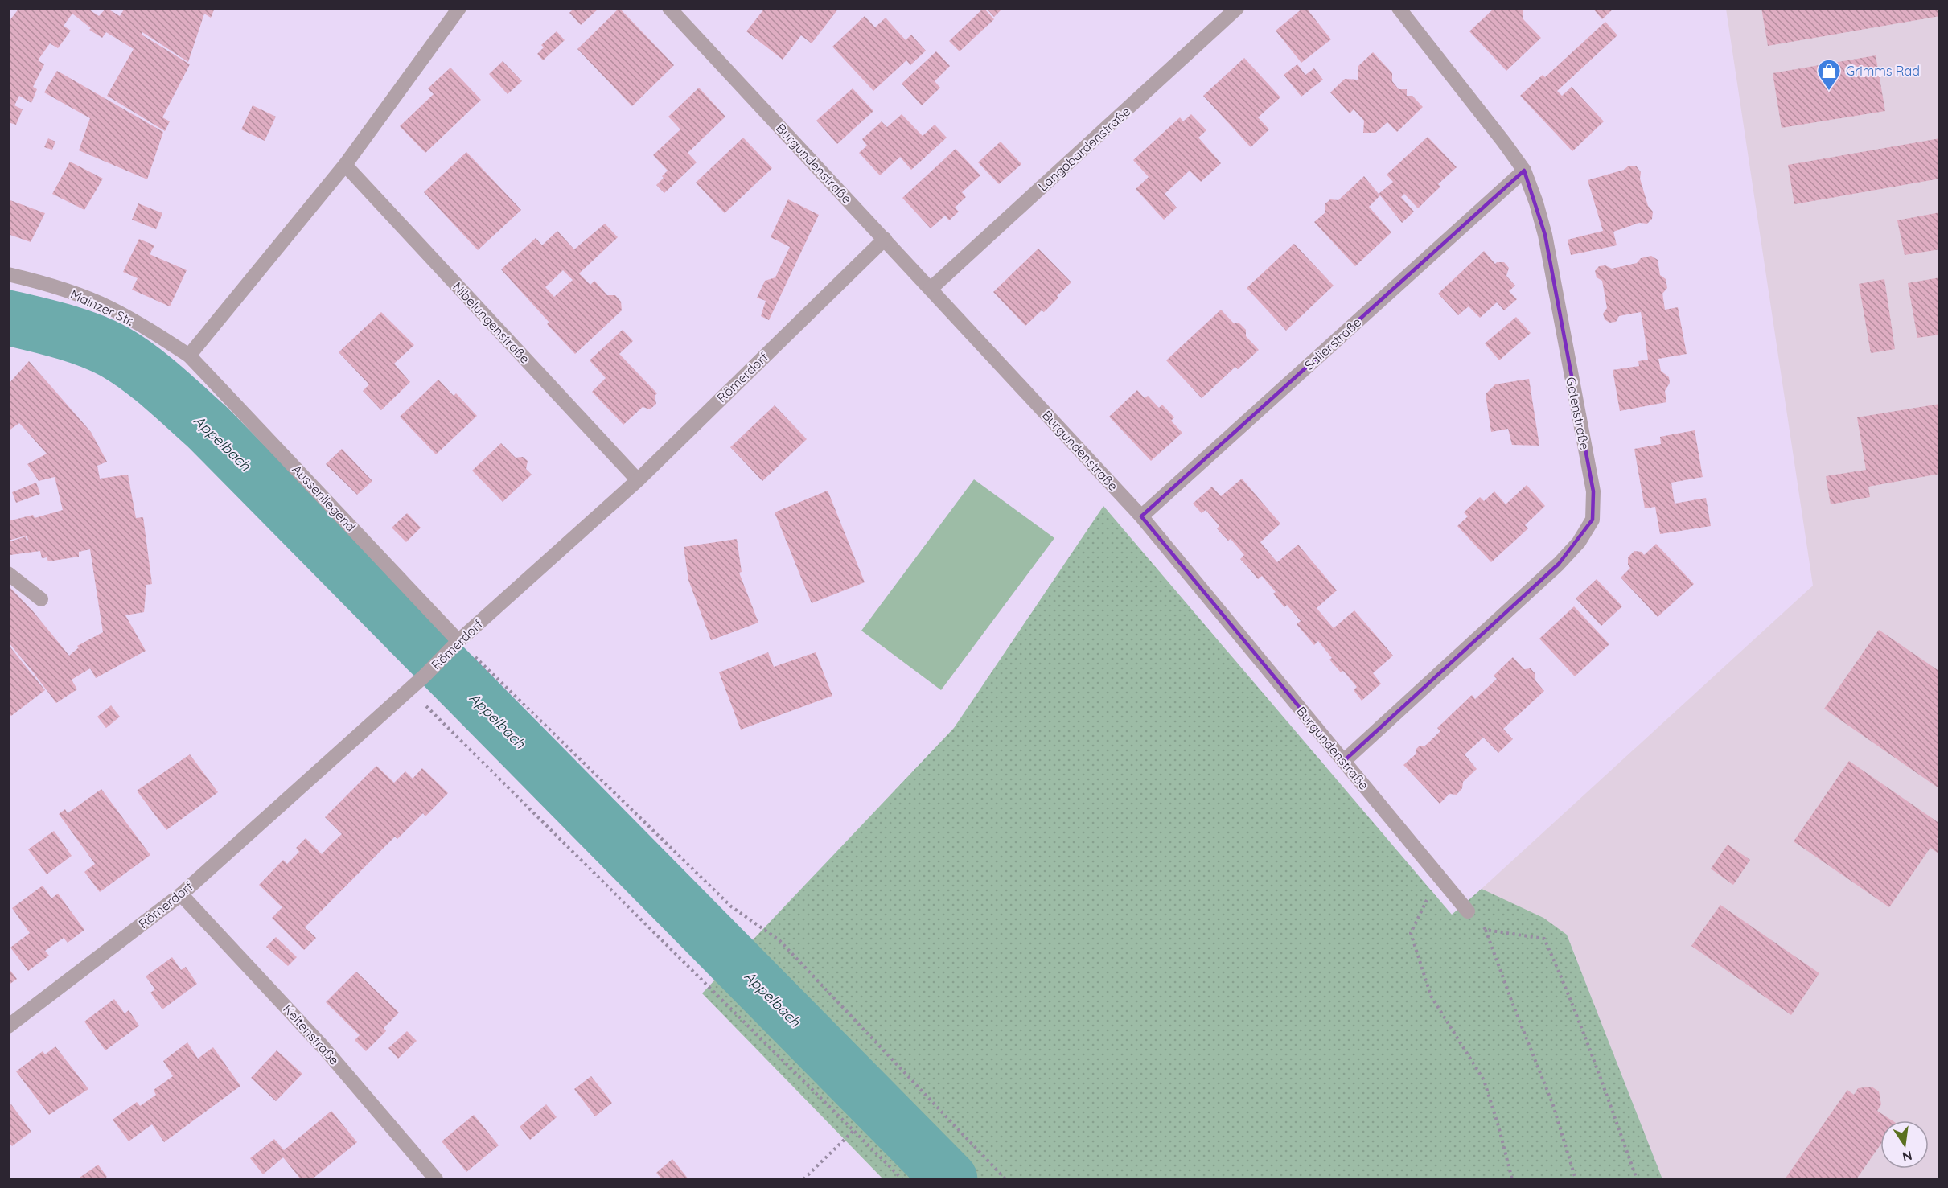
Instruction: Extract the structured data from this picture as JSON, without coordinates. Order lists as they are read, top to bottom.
{
  "streets": {
    "street": [
      "Langobardenstraße",
      "Burgundenstraße",
      "Mainzer Str.",
      "Nibelungenstraße",
      "Salierstraße",
      "Römerdorf",
      "Gotenstraße",
      "Aussenliegend",
      "Keltenstraße"
    ]
  },
  "crossings": [
    ["Langobardenstraße", "Burgundenstraße"],
    ["Burgundenstraße", "Salierstraße"],
    ["Burgundenstraße", "Römerdorf"],
    ["Burgundenstraße", "Gotenstraße"],
    ["Mainzer Str.", "Aussenliegend"],
    ["Nibelungenstraße", "Römerdorf"],
    ["Salierstraße", "Gotenstraße"],
    ["Römerdorf", "Aussenliegend"],
    ["Römerdorf", "Keltenstraße"]
  ],
  "water": ["Appelbach"],
  "places": {
    "shop": ["Grimms Rad"]
  },
  "north": "bottom"
}
